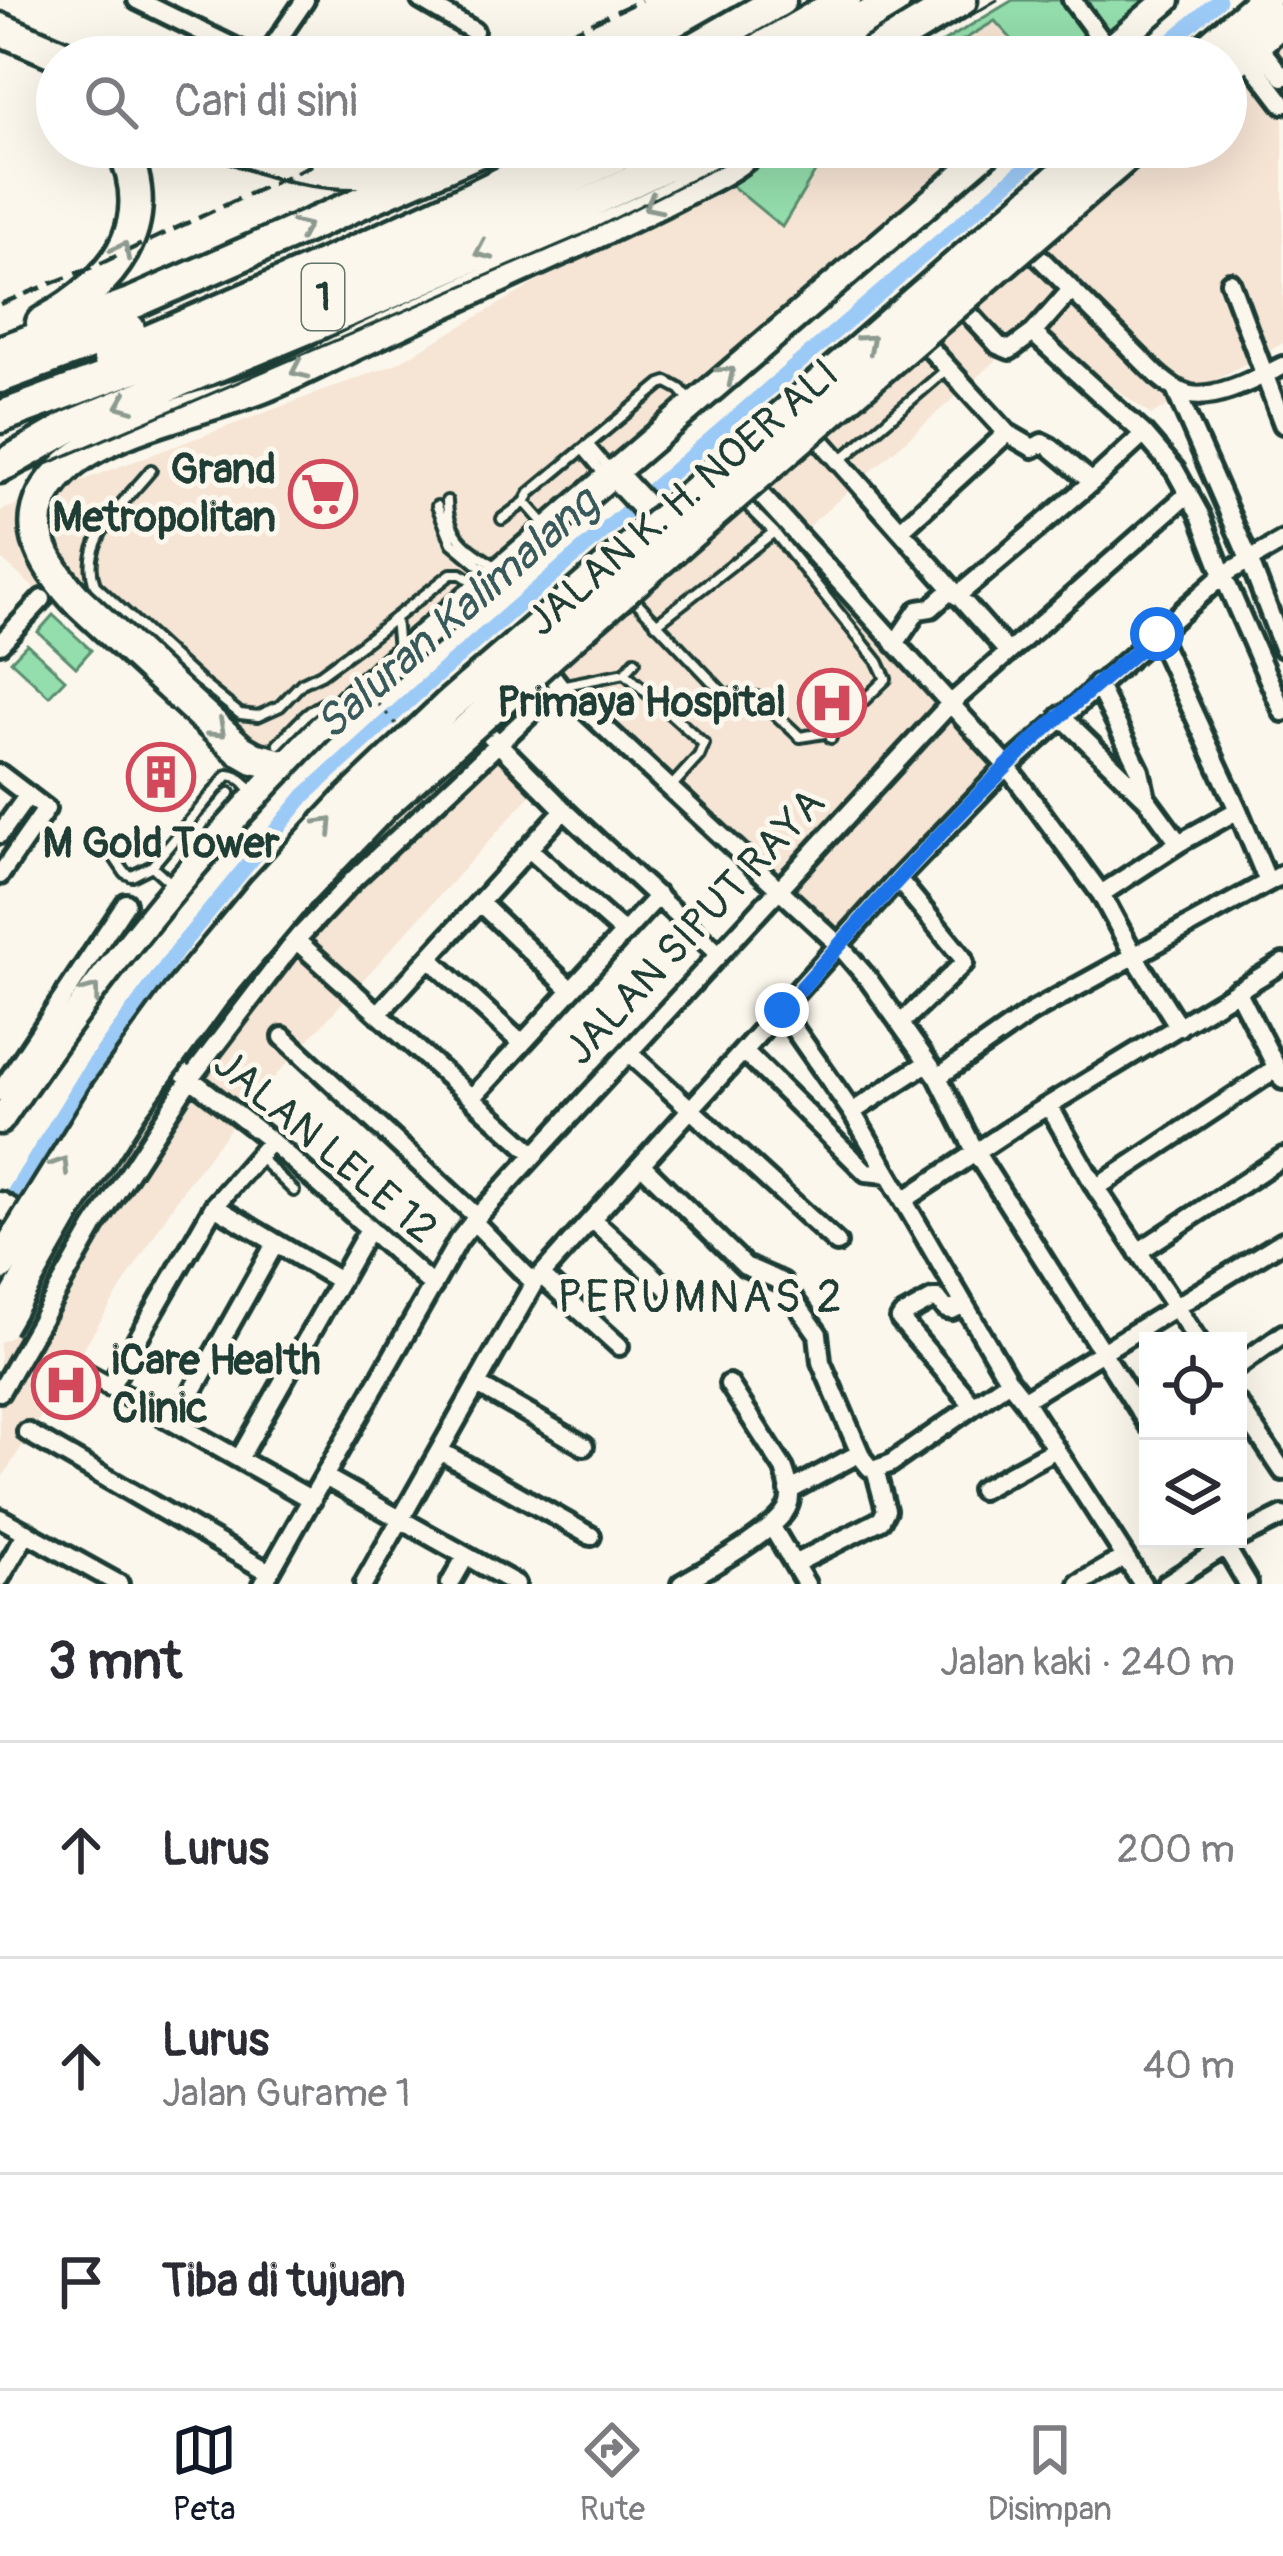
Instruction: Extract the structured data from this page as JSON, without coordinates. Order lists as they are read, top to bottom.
{
  "streets": {
    "highway": ["1"],
    "main road": ["JALAN K. H. NOER ALI"],
    "street": ["JALAN SIPUT RAYA", "JALAN LELE 12"]
  },
  "crossings": [
    ["JALAN K. H. NOER ALI", "JALAN LELE 12"],
    ["JALAN SIPUT RAYA", "JALAN LELE 12"]
  ],
  "districts": ["PERUMNAS 2"],
  "water": ["Saluran Kalimalang"],
  "places": {
    "supermarket": ["Grand Metropolitan"],
    "hospital": ["Primaya Hospital", "iCare Health Clinic"],
    "building": ["M Gold Tower"]
  },
  "page": {
    "search": "Cari di sini",
    "heading": ["3 mnt", "Jalan kaki · 240 m"],
    "list": [
      ["Lurus", "200 m"],
      ["Lurus", "Jalan Gurame 1", "40 m"],
      "Tiba di tujuan"
    ],
    "nav": ["Peta", "Rute", "Disimpan"]
  }
}
